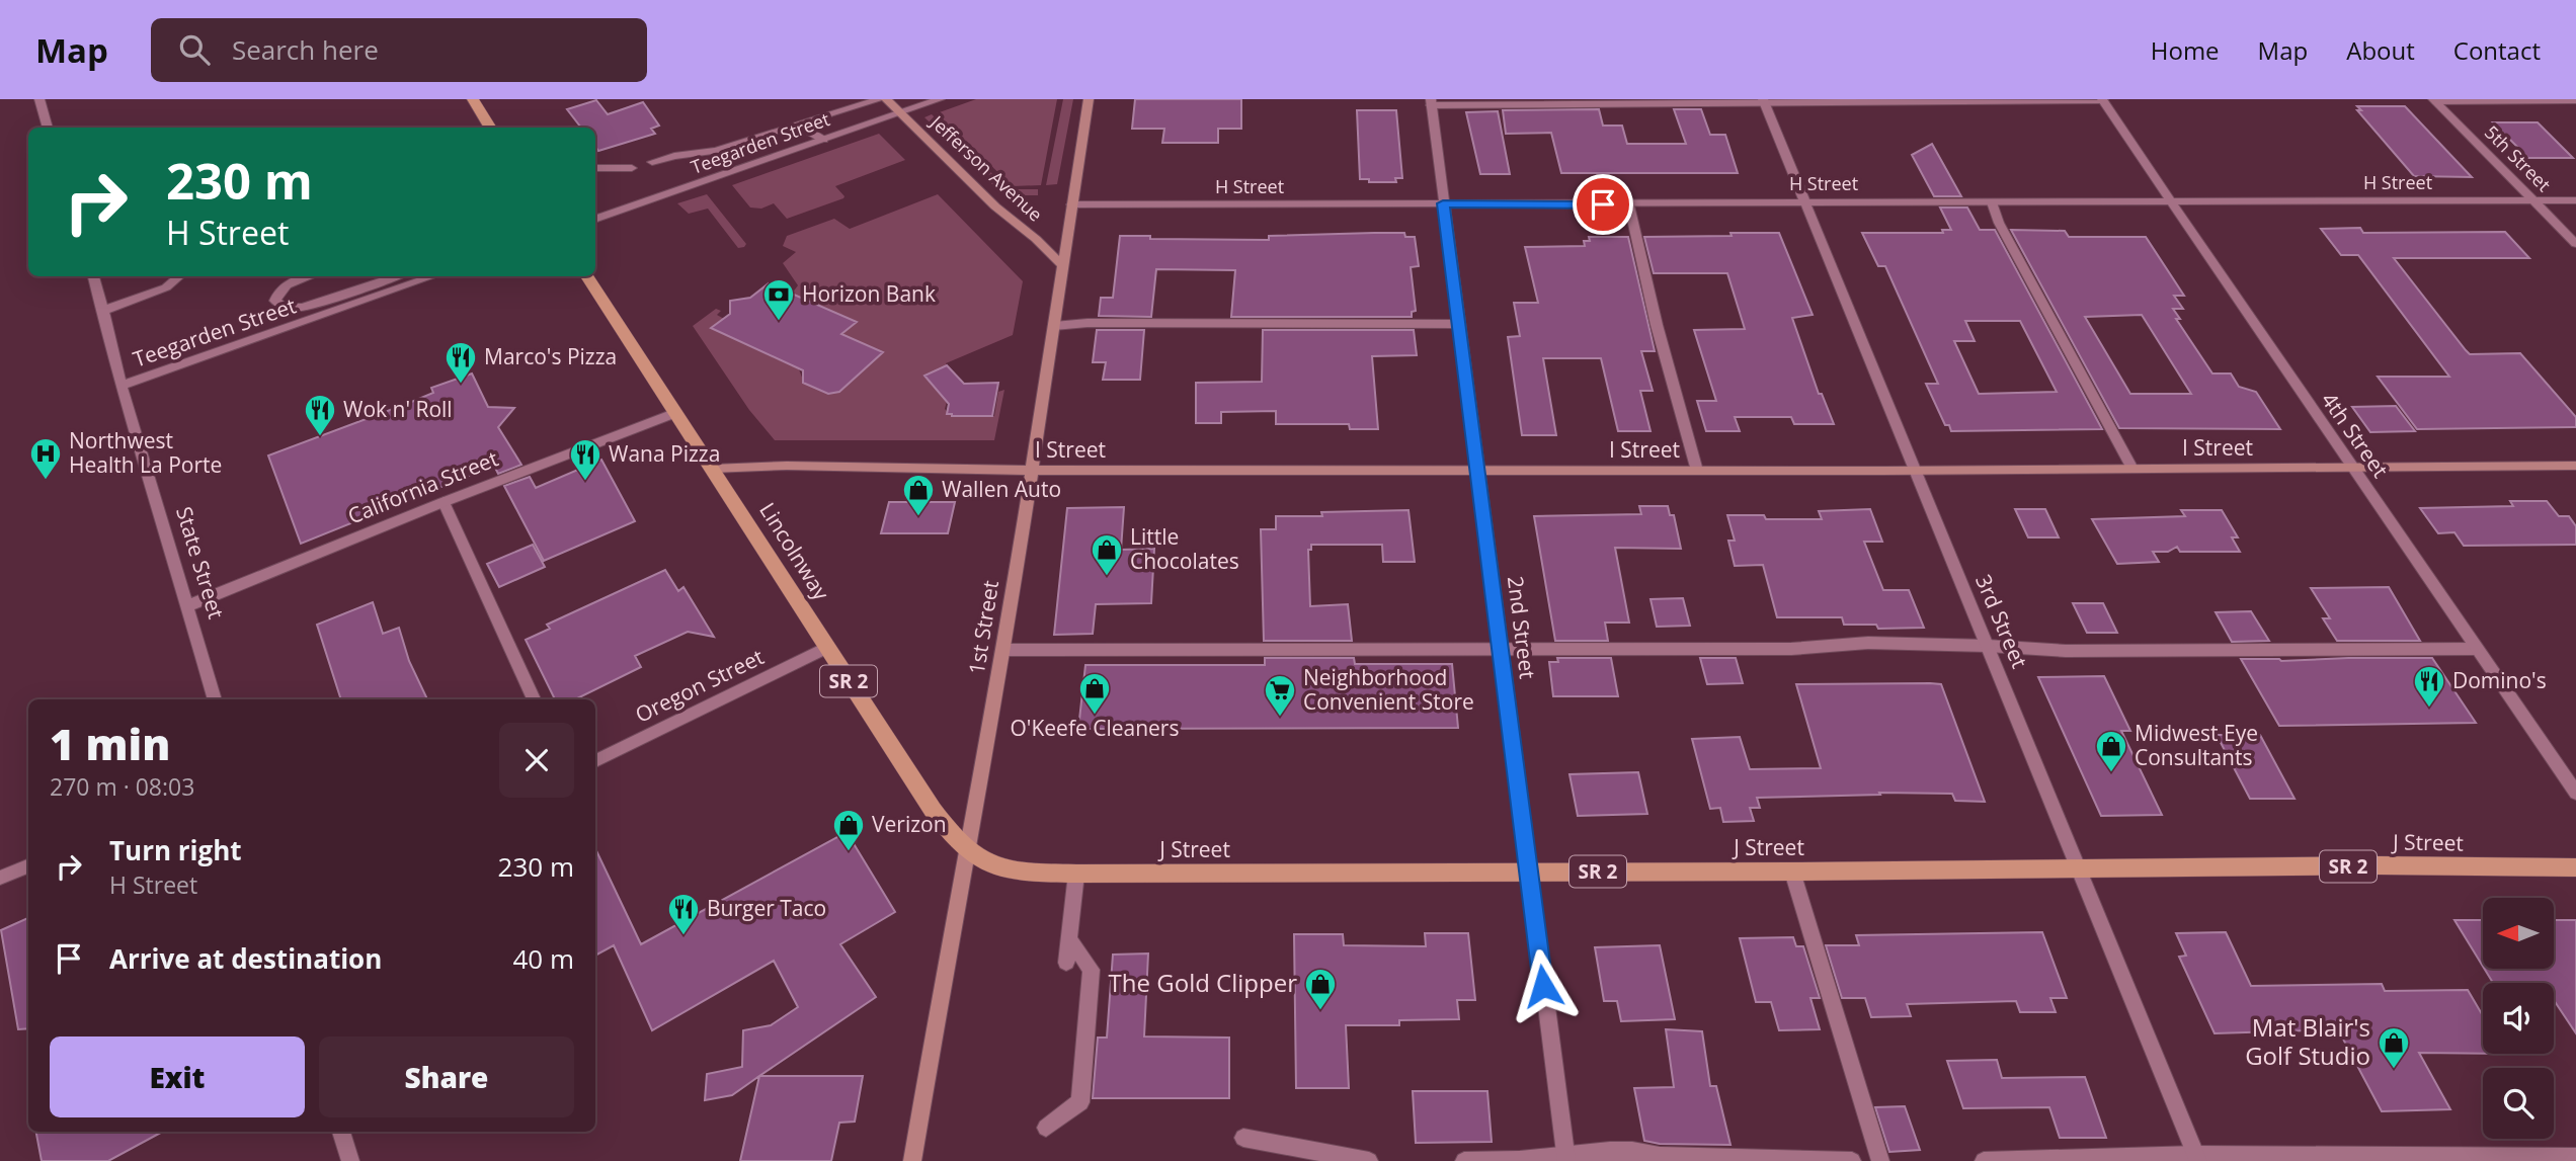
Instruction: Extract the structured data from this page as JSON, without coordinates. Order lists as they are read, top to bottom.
{
  "streets": {
    "main road": ["Lincolnway", "SR 2", "J Street"],
    "street": [
      "Teegarden Street",
      "5th Street",
      "Jefferson Avenue",
      "H Street",
      "4th Street",
      "I Street",
      "California Street",
      "State Street",
      "3rd Street",
      "1st Street",
      "2nd Street",
      "Oregon Street"
    ]
  },
  "crossings": [
    ["Teegarden Street", "Jefferson Avenue"],
    ["Teegarden Street", "State Street"],
    ["5th Street", "H Street"],
    ["Jefferson Avenue", "1st Street"],
    ["H Street", "4th Street"],
    ["H Street", "3rd Street"],
    ["H Street", "1st Street"],
    ["H Street", "2nd Street"],
    ["4th Street", "I Street"],
    ["I Street", "Lincolnway"],
    ["I Street", "3rd Street"],
    ["I Street", "1st Street"],
    ["I Street", "2nd Street"],
    ["California Street", "Lincolnway"],
    ["California Street", "State Street"],
    ["Lincolnway", "1st Street"],
    ["Lincolnway", "Oregon Street"],
    ["Lincolnway", "J Street"],
    ["3rd Street", "J Street"],
    ["1st Street", "J Street"],
    ["2nd Street", "J Street"]
  ],
  "places": {
    "bank": ["Horizon Bank"],
    "restaurant": [
      "Marco's Pizza",
      "Wok n' Roll",
      "Wana Pizza",
      "Domino's",
      "Burger Taco"
    ],
    "hospital": ["Northwest Health La Porte"],
    "shop": [
      "Wallen Auto",
      "Little Chocolates",
      "O'Keefe Cleaners",
      "Midwest Eye Consultants",
      "Verizon",
      "The Gold Clipper",
      "Mat Blair's Golf Studio"
    ],
    "supermarket": ["Neighborhood Convenient Store"]
  },
  "north": "left",
  "page": {
    "header": "Map",
    "search": "Search here",
    "nav": [
      "Home",
      "Map",
      "About",
      "Contact"
    ],
    "turn": ["230 m", "H Street"],
    "heading": ["1 min", "270 m · 08:03"],
    "list": [
      {
        "name": "Turn right",
        "note": "H Street",
        "value": "230 m"
      },
      {
        "name": "Arrive at destination",
        "value": "40 m"
      }
    ],
    "buttons": ["Exit", "Share"]
  }
}
